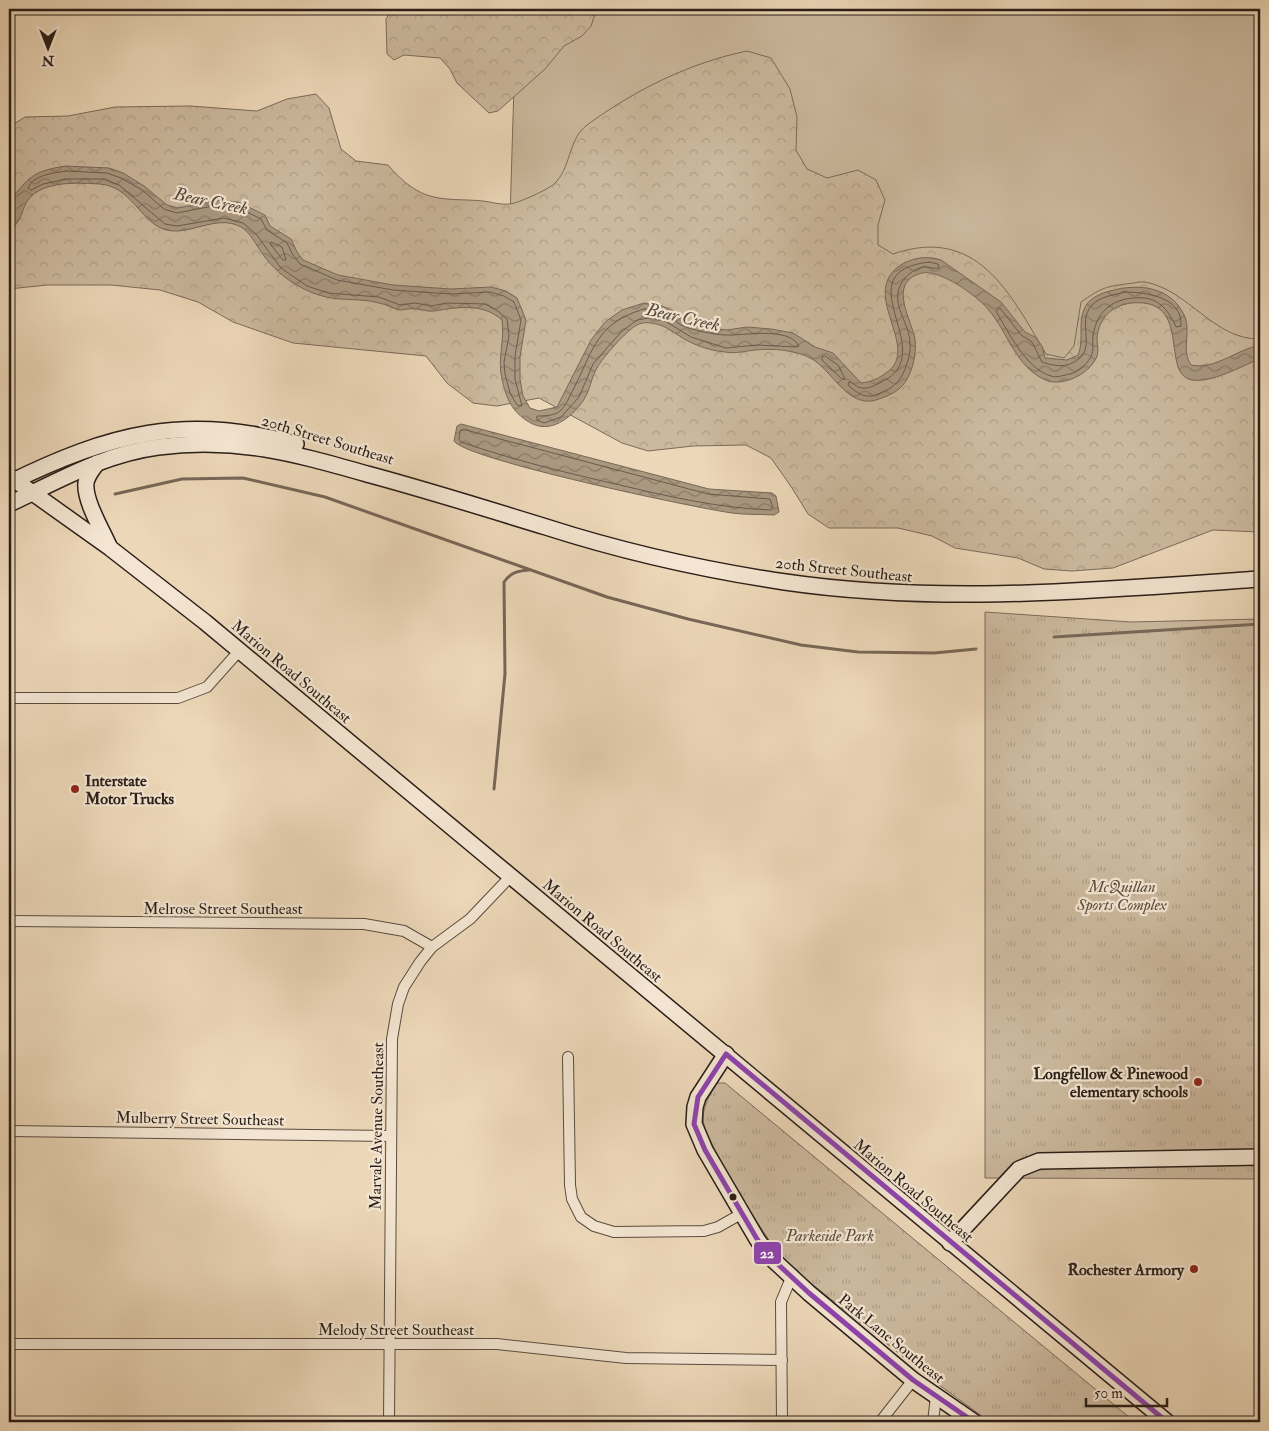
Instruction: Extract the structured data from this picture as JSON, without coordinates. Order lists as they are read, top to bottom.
{
  "streets": {
    "street": [
      "20th Street Southeast",
      "Marion Road Southeast",
      "Melrose Street Southeast",
      "Mulberry Street Southeast",
      "Marvale Avenue Southeast",
      "Melody Street Southeast",
      "Park Lane Southeast"
    ]
  },
  "crossings": [
    ["20th Street Southeast", "Marion Road Southeast"],
    ["Marion Road Southeast", "Marvale Avenue Southeast"],
    ["Marion Road Southeast", "Park Lane Southeast"],
    ["Melrose Street Southeast", "Marvale Avenue Southeast"],
    ["Mulberry Street Southeast", "Marvale Avenue Southeast"],
    ["Marvale Avenue Southeast", "Melody Street Southeast"]
  ],
  "water": ["Bear Creek"],
  "parks": ["McQuillan Sports Complex", "Parkeside Park"],
  "places": ["Interstate Motor Trucks", "Longfellow & Pinewood elementary schools", "Rochester Armory"],
  "lines": ["transit line 22"],
  "scale_bar": "50 m",
  "north": "bottom"
}
